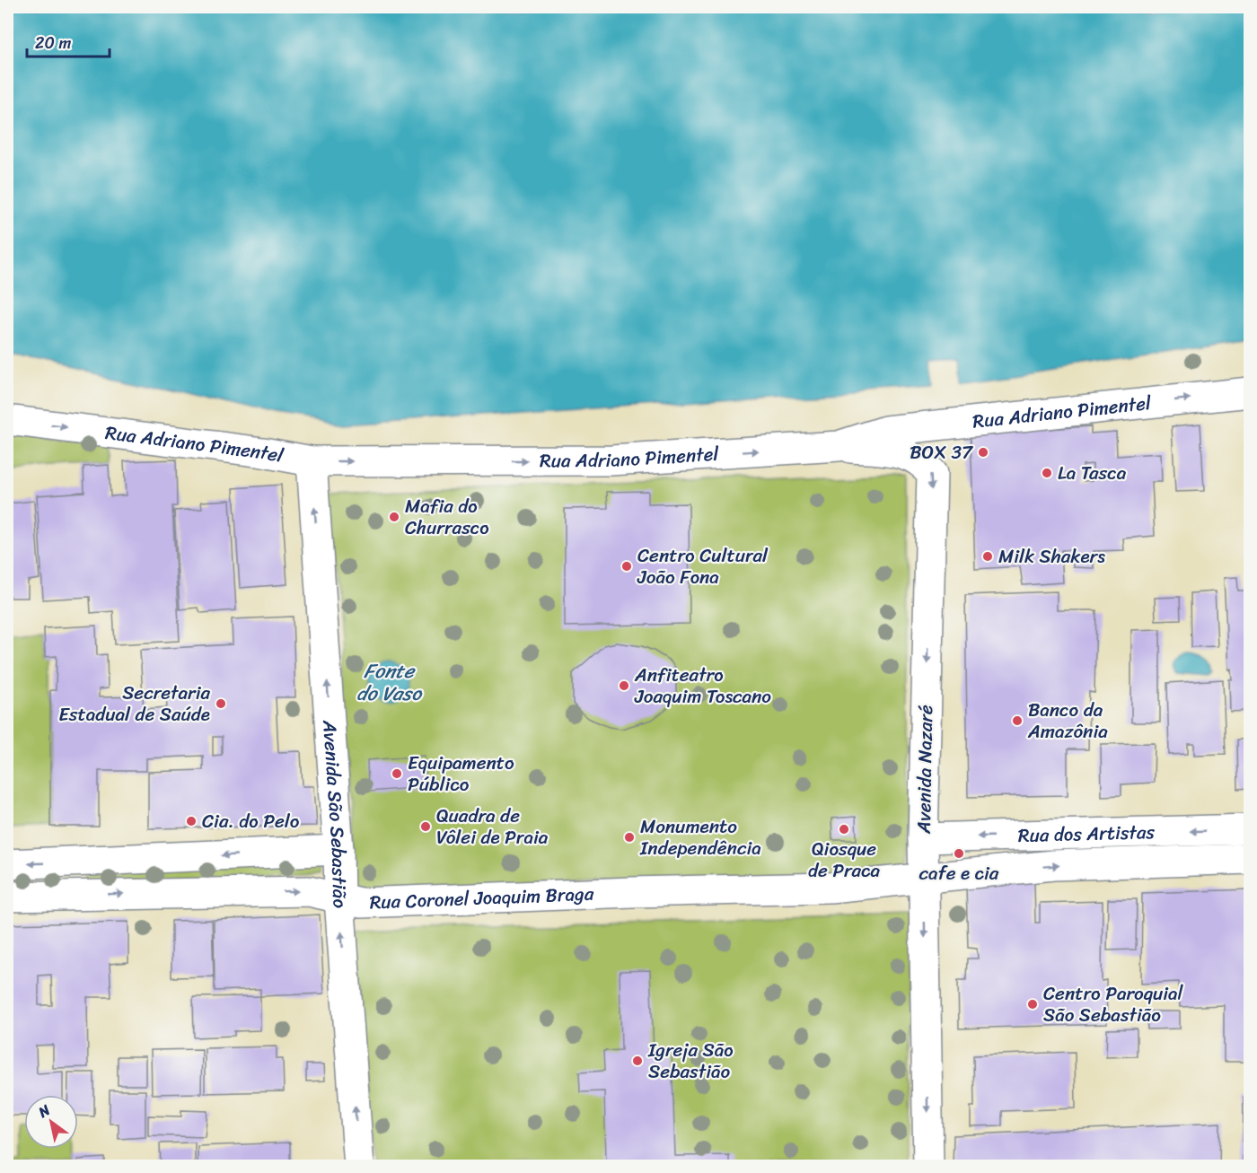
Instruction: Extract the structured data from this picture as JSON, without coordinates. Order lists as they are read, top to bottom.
{
  "streets": {
    "street": [
      "Rua Adriano Pimentel",
      "Avenida Nazaré",
      "Avenida São Sebastião",
      "Rua dos Artistas",
      "Rua Coronel Joaquim Braga"
    ]
  },
  "crossings": [
    ["Rua Adriano Pimentel", "Avenida Nazaré"],
    ["Rua Adriano Pimentel", "Avenida São Sebastião"],
    ["Avenida Nazaré", "Rua dos Artistas"],
    ["Avenida Nazaré", "Rua Coronel Joaquim Braga"],
    ["Avenida São Sebastião", "Rua Coronel Joaquim Braga"],
    ["Rua dos Artistas", "Rua Coronel Joaquim Braga"]
  ],
  "one_way": ["Rua Adriano Pimentel", "Avenida Nazaré", "Avenida São Sebastião"],
  "water": ["Fonte do Vaso"],
  "places": [
    "BOX 37",
    "La Tasca",
    "Mafia do Churrasco",
    "Milk Shakers",
    "Centro Cultural João Fona",
    "Anfiteatro Joaquim Toscano",
    "Secretaria Estadual de Saúde",
    "Banco da Amazônia",
    "Equipamento Público",
    "Cia. do Pelo",
    "Quadra de Vôlei de Praia",
    "Qiosque de Praca",
    "Monumento Independência",
    "cafe e cia",
    "Centro Paroquial São Sebastião",
    "Igreja São Sebastião"
  ],
  "scale_bar": "20 m",
  "north": "top left"
}
